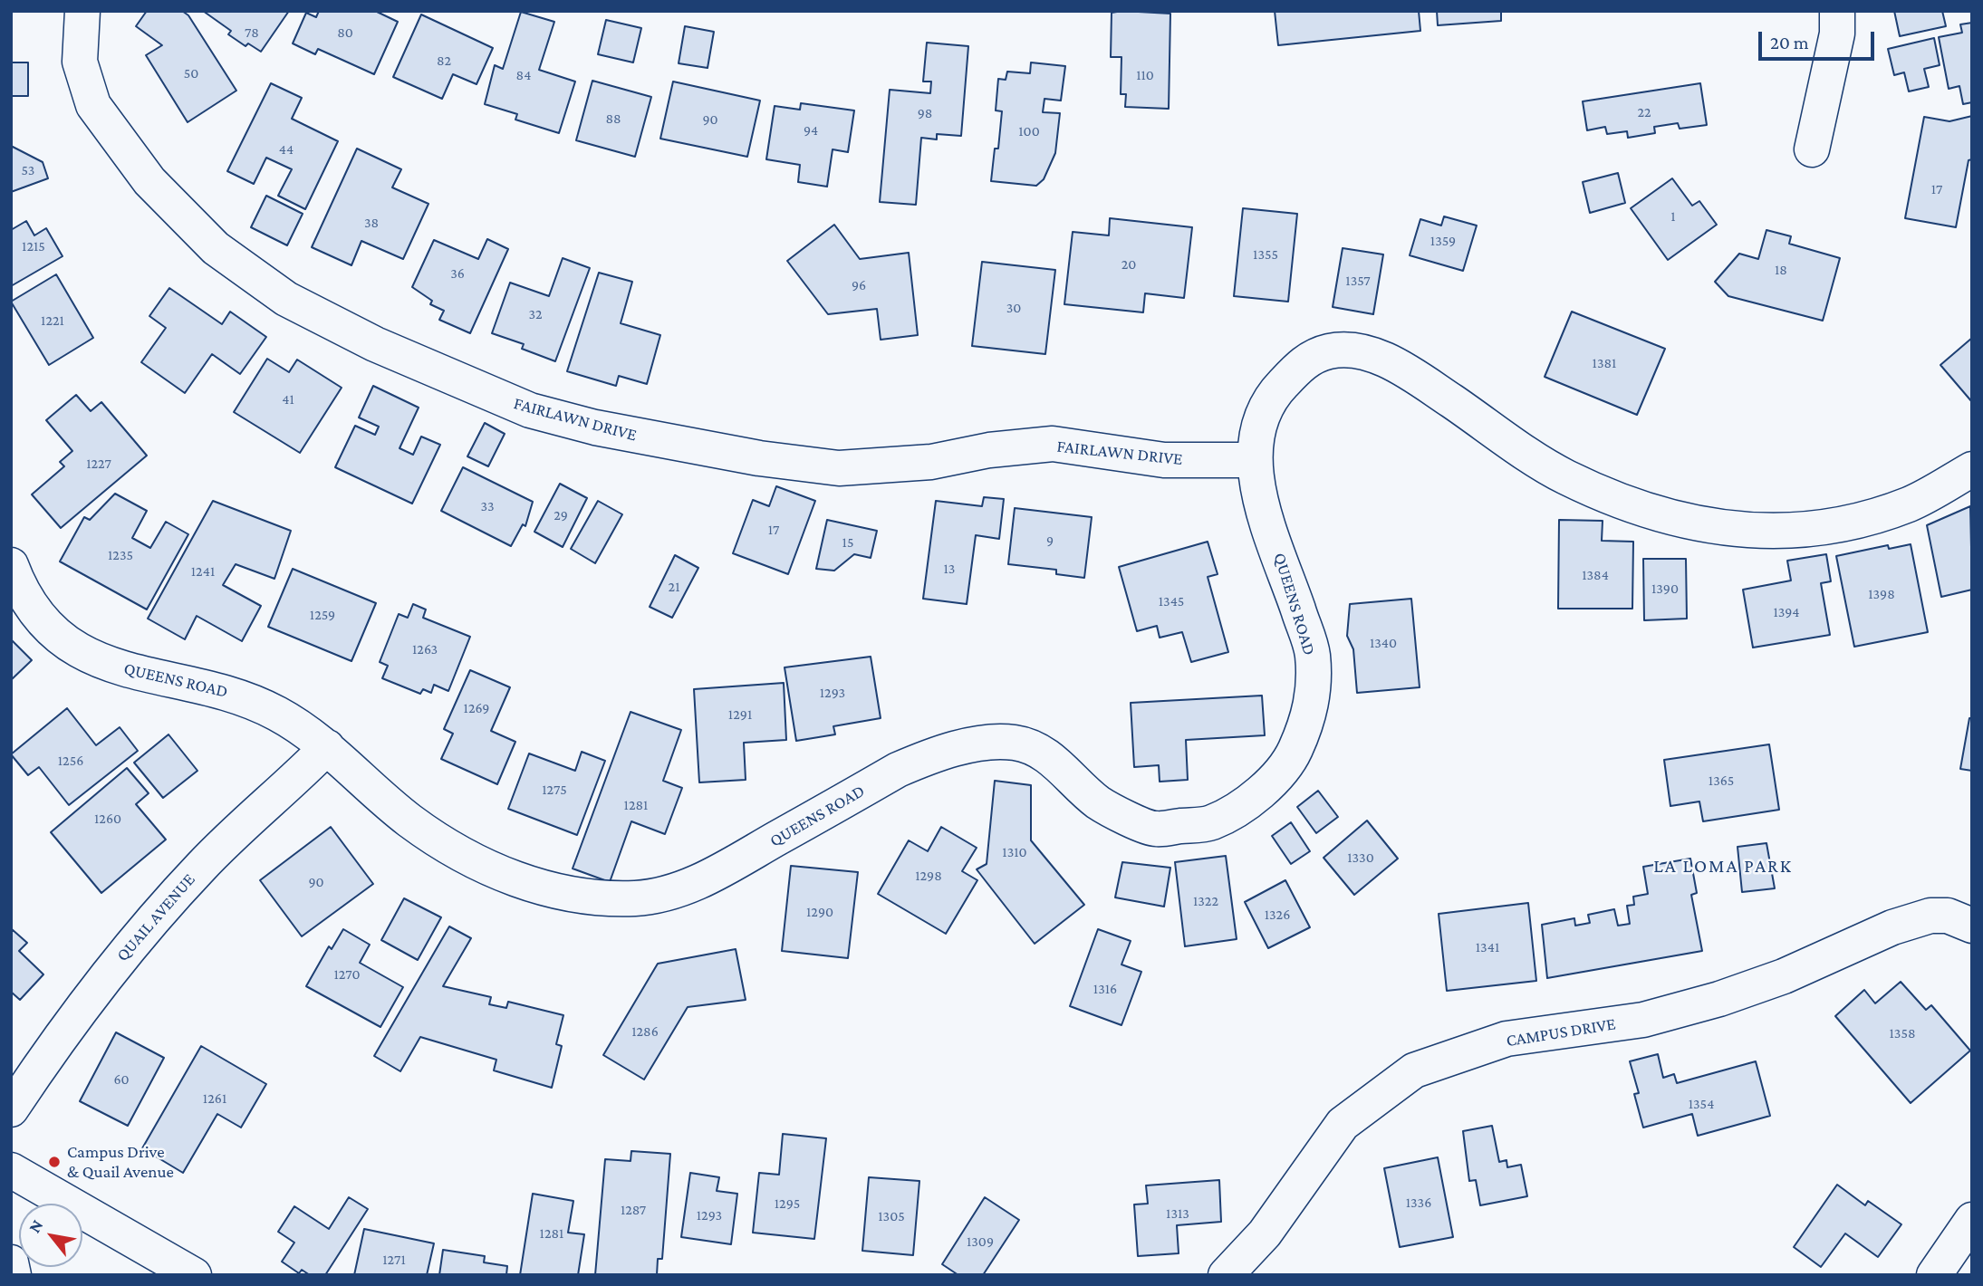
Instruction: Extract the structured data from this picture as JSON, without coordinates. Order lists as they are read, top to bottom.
{
  "streets": {
    "street": [
      "FAIRLAWN DRIVE",
      "QUEENS ROAD",
      "QUAIL AVENUE",
      "CAMPUS DRIVE"
    ]
  },
  "crossings": [
    ["FAIRLAWN DRIVE", "QUEENS ROAD"],
    ["QUEENS ROAD", "QUAIL AVENUE"]
  ],
  "districts": ["LA LOMA PARK"],
  "places": ["Campus Drive & Quail Avenue"],
  "house_numbers": [
    "78",
    "80",
    "82",
    "50",
    "84",
    "110",
    "22",
    "98",
    "88",
    "90",
    "94",
    "100",
    "44",
    "53",
    "17",
    "1",
    "38",
    "1359",
    "1215",
    "1355",
    "20",
    "18",
    "36",
    "1357",
    "96",
    "30",
    "32",
    "1221",
    "1381",
    "41",
    "1227",
    "33",
    "29",
    "17",
    "9",
    "15",
    "1235",
    "13",
    "1241",
    "1384",
    "21",
    "1390",
    "1398",
    "1345",
    "1394",
    "1259",
    "1340",
    "1263",
    "1293",
    "1269",
    "1291",
    "1256",
    "1365",
    "1275",
    "1281",
    "1260",
    "1310",
    "1330",
    "1298",
    "90",
    "1322",
    "1290",
    "1326",
    "1341",
    "1270",
    "1316",
    "1286",
    "1358",
    "60",
    "1261",
    "1354",
    "1336",
    "1295",
    "1287",
    "1313",
    "1293",
    "1305",
    "1281",
    "1309",
    "1271"
  ],
  "scale_bar": "20 m",
  "north": "top left"
}
